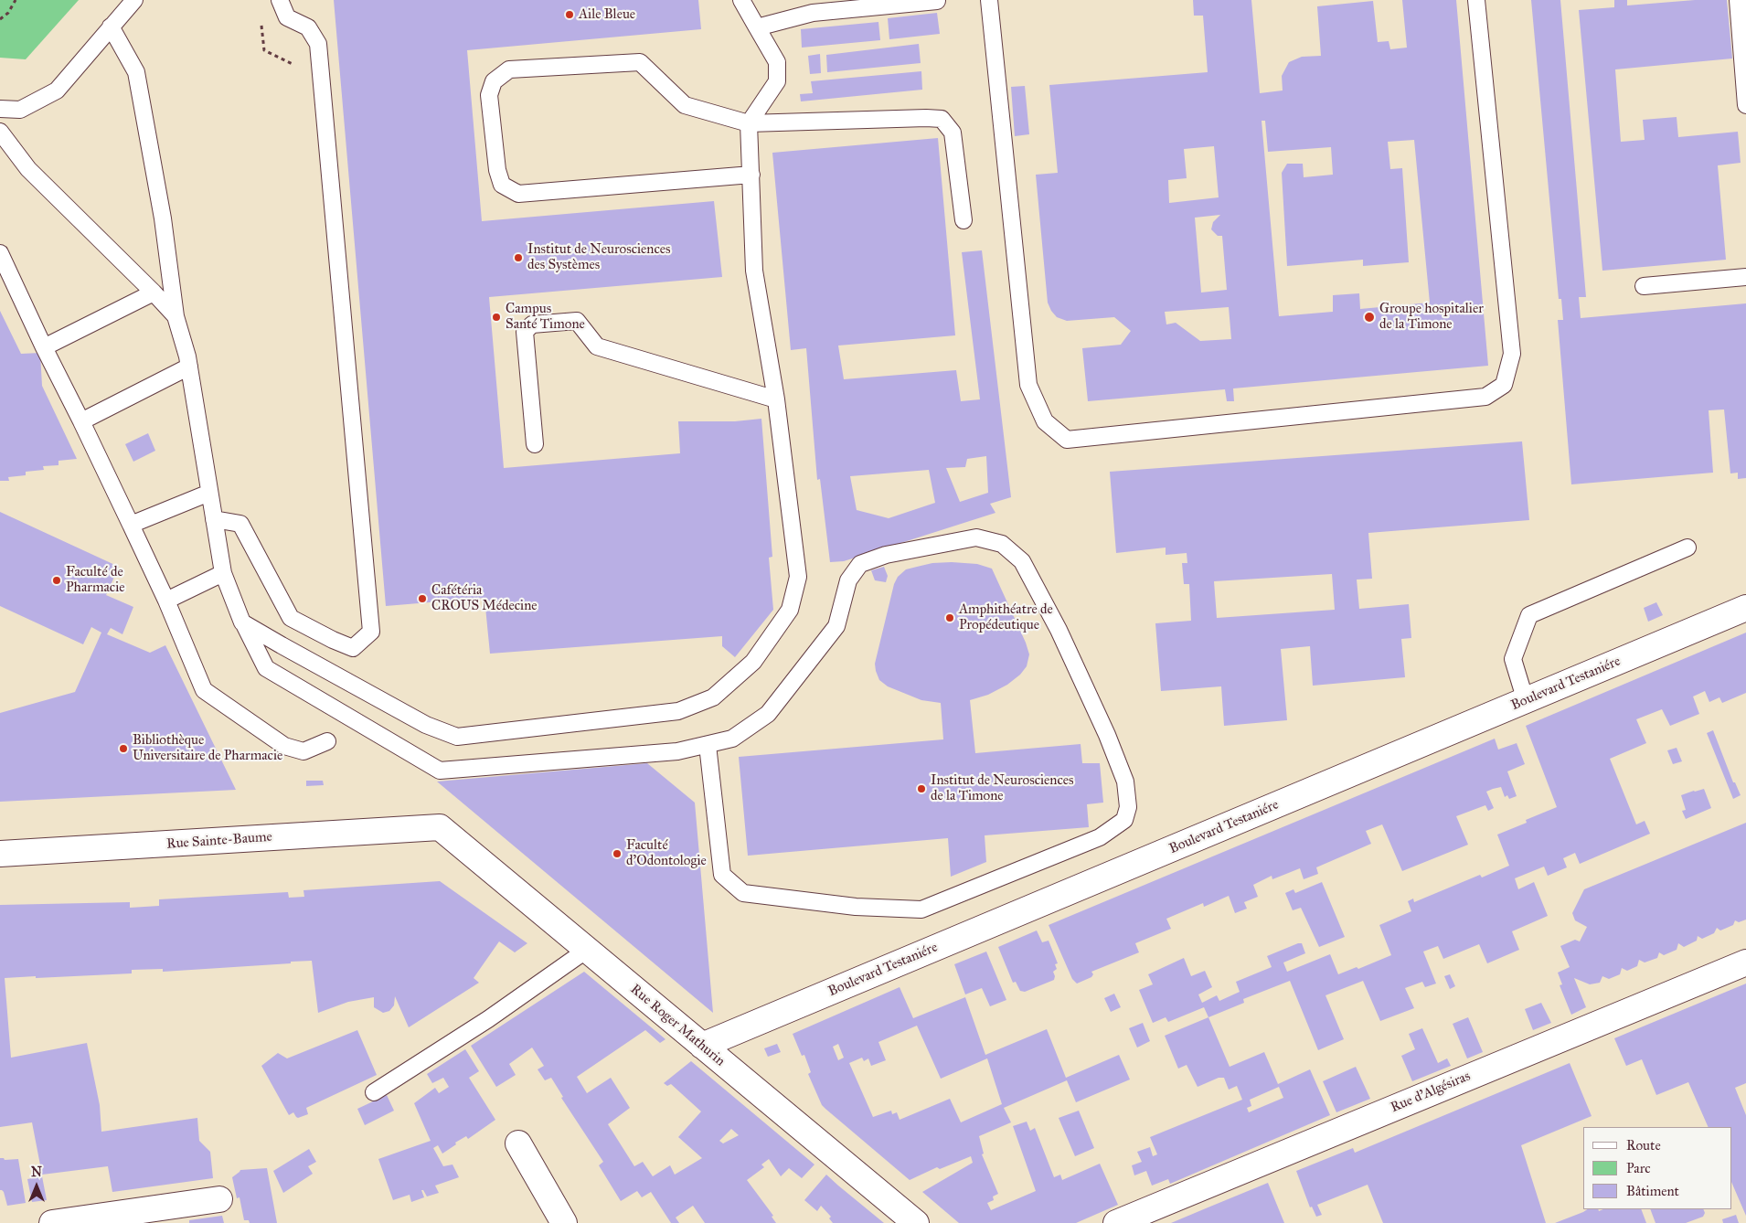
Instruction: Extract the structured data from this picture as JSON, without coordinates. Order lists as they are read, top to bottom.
{
  "streets": {
    "street": [
      "Boulevard Testaniére",
      "Rue Sainte-Baume",
      "Rue Roger Mathurin",
      "Rue d'Algésiras"
    ]
  },
  "crossings": [
    ["Boulevard Testaniére", "Rue Roger Mathurin"],
    ["Rue Sainte-Baume", "Rue Roger Mathurin"]
  ],
  "places": [
    "Aile Bleue",
    "Institut de Neurosciences des Systèmes",
    "Campus Santé Timone",
    "Groupe hospitalier de la Timone",
    "Faculté de Pharmacie",
    "Cafétéria CROUS Médecine",
    "Amphithéatre de Propédeutique",
    "Bibliothèque Universitaire de Pharmacie",
    "Institut de Neurosciences de la Timone",
    "Faculté d'Odontologie"
  ],
  "legend": ["Route", "Parc", "Bâtiment"],
  "north": "top"
}
